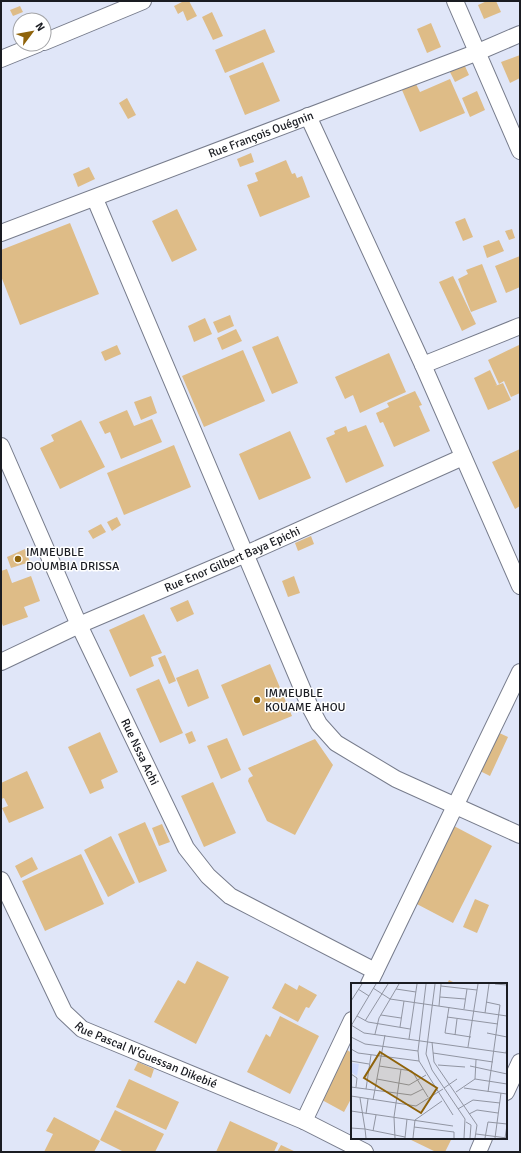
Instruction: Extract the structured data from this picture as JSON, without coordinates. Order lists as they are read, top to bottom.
{
  "streets": {
    "street": [
      "Rue François Ouégnin",
      "Rue Enor Gilbert Baya Epichi",
      "Rue Nssa Achi",
      "Rue Pascal N'Guessan Dikebié"
    ]
  },
  "crossings": [
    ["Rue Enor Gilbert Baya Epichi", "Rue Nssa Achi"]
  ],
  "places": ["IMMEUBLE DOUMBIA DRISSA", "IMMEUBLE KOUAME AHOU"],
  "north": "top right"
}
